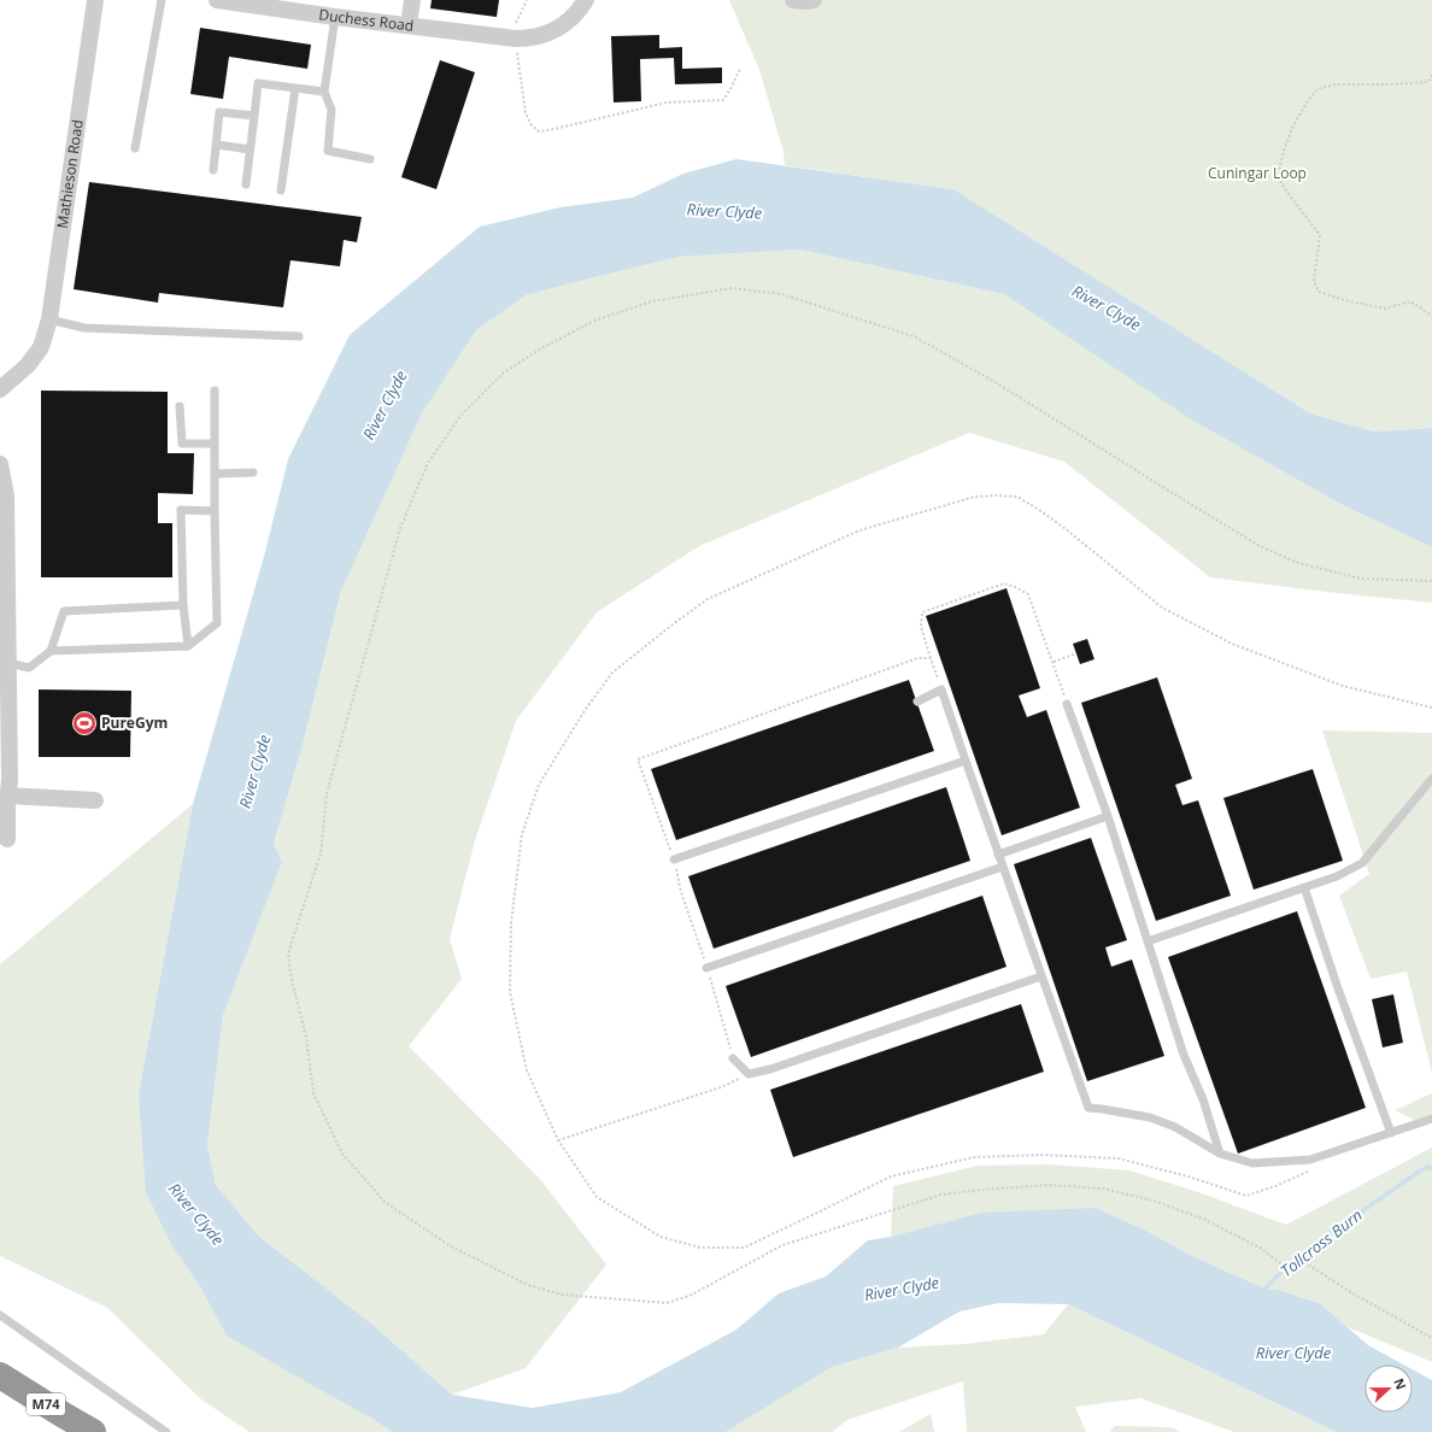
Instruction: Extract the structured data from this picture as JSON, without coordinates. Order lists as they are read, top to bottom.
{
  "streets": {
    "highway": ["M74"],
    "street": ["Duchess Road", "Mathieson Road"]
  },
  "water": ["River Clyde", "Tollcross Burn"],
  "parks": ["Cuningar Loop"],
  "places": {
    "sports": ["PureGym"]
  },
  "north": "right"
}
